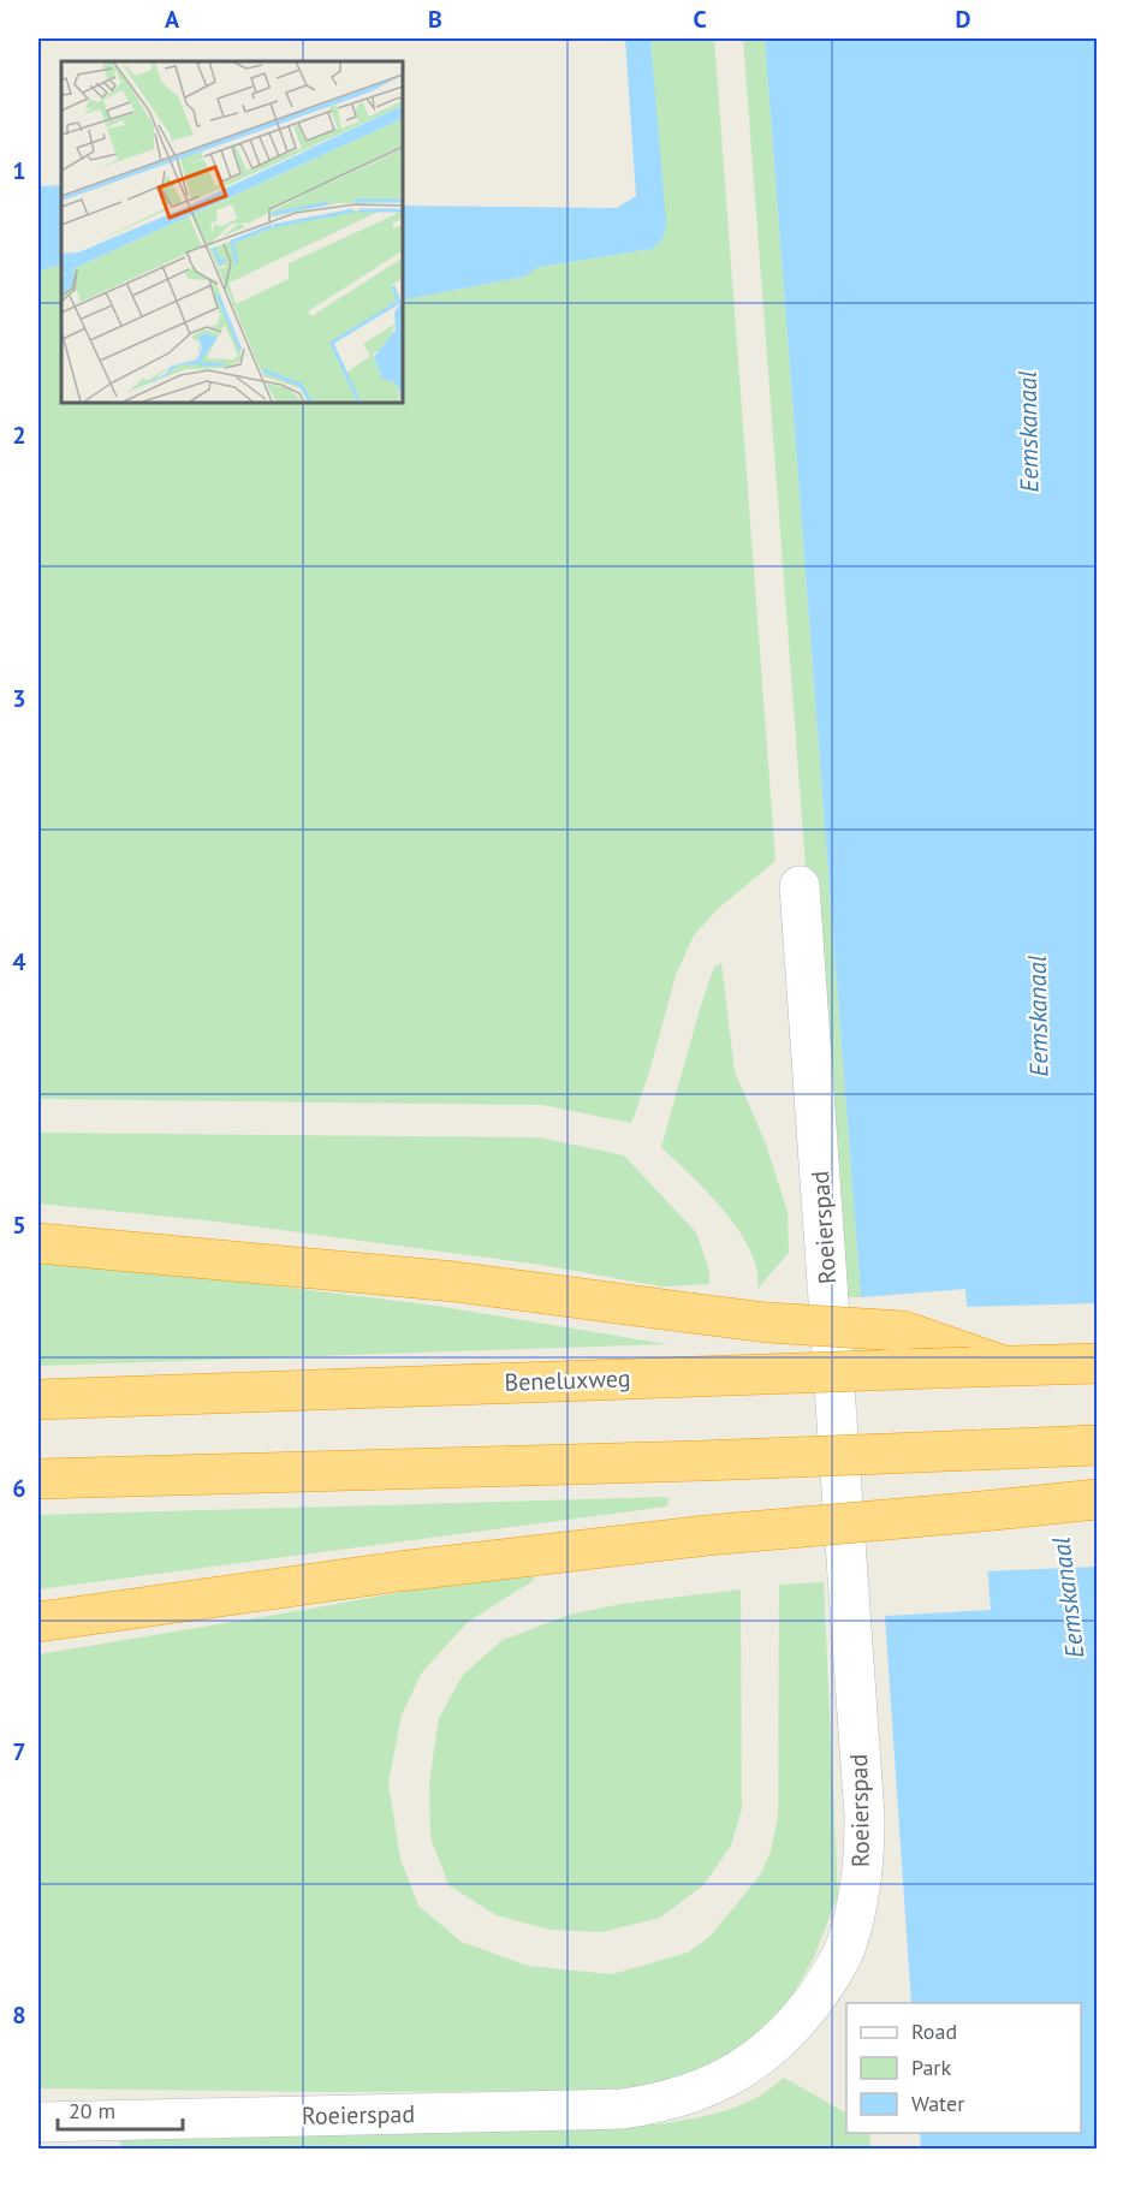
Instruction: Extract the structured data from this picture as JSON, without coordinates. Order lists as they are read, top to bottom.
{
  "streets": {
    "highway": ["Beneluxweg"],
    "street": ["Roeierspad"]
  },
  "water": ["Eemskanaal"],
  "legend": ["Road", "Park", "Water"],
  "scale_bar": "20 m",
  "grid": {
    "columns": [
      "A",
      "B",
      "C",
      "D"
    ],
    "rows": [
      "1",
      "2",
      "3",
      "4",
      "5",
      "6",
      "7",
      "8"
    ]
  }
}
